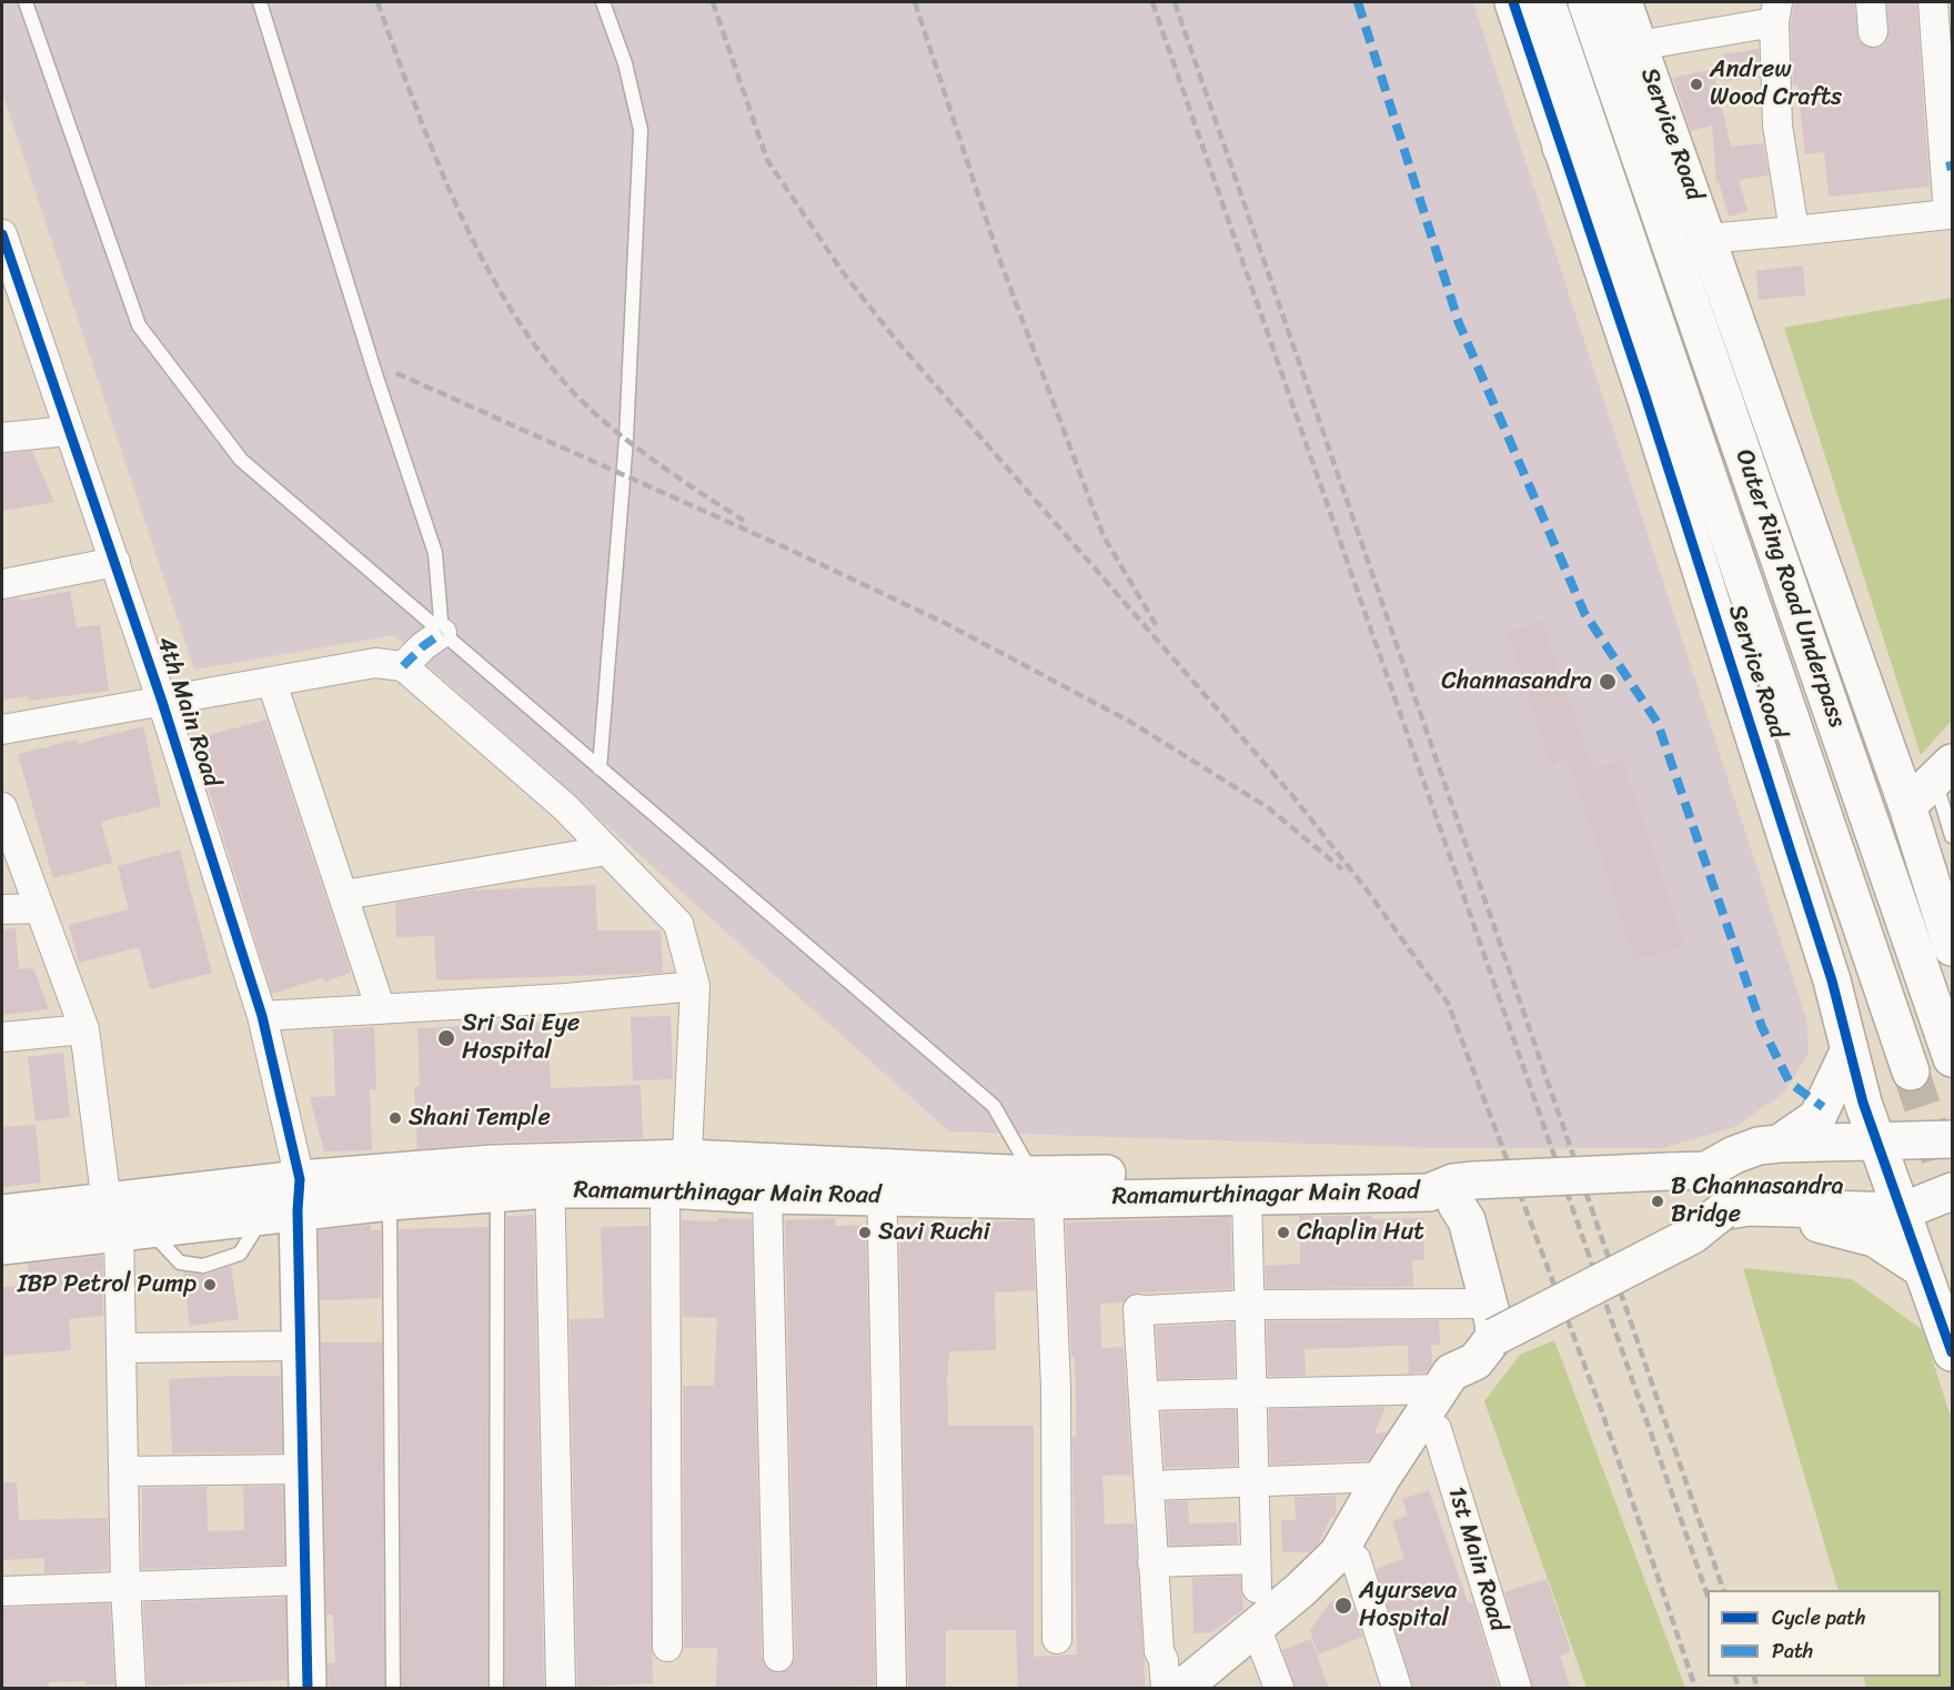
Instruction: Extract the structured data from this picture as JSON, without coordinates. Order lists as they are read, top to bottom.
{
  "streets": {
    "main road": ["Service Road", "Outer Ring Road Underpass", "Ramamurthinagar Main Road"],
    "street": ["4th Main Road", "1st Main Road"]
  },
  "crossings": [
    ["Service Road", "Outer Ring Road Underpass"],
    ["Service Road", "Ramamurthinagar Main Road"],
    ["4th Main Road", "Ramamurthinagar Main Road"]
  ],
  "places": [
    "Andrew Wood Crafts",
    "Channasandra",
    "Sri Sai Eye Hospital",
    "Shani Temple",
    "B Channasandra Bridge",
    "Savi Ruchi",
    "Chaplin Hut",
    "IBP Petrol Pump",
    "Ayurseva Hospital"
  ],
  "legend": ["Cycle path", "Path"]
}
